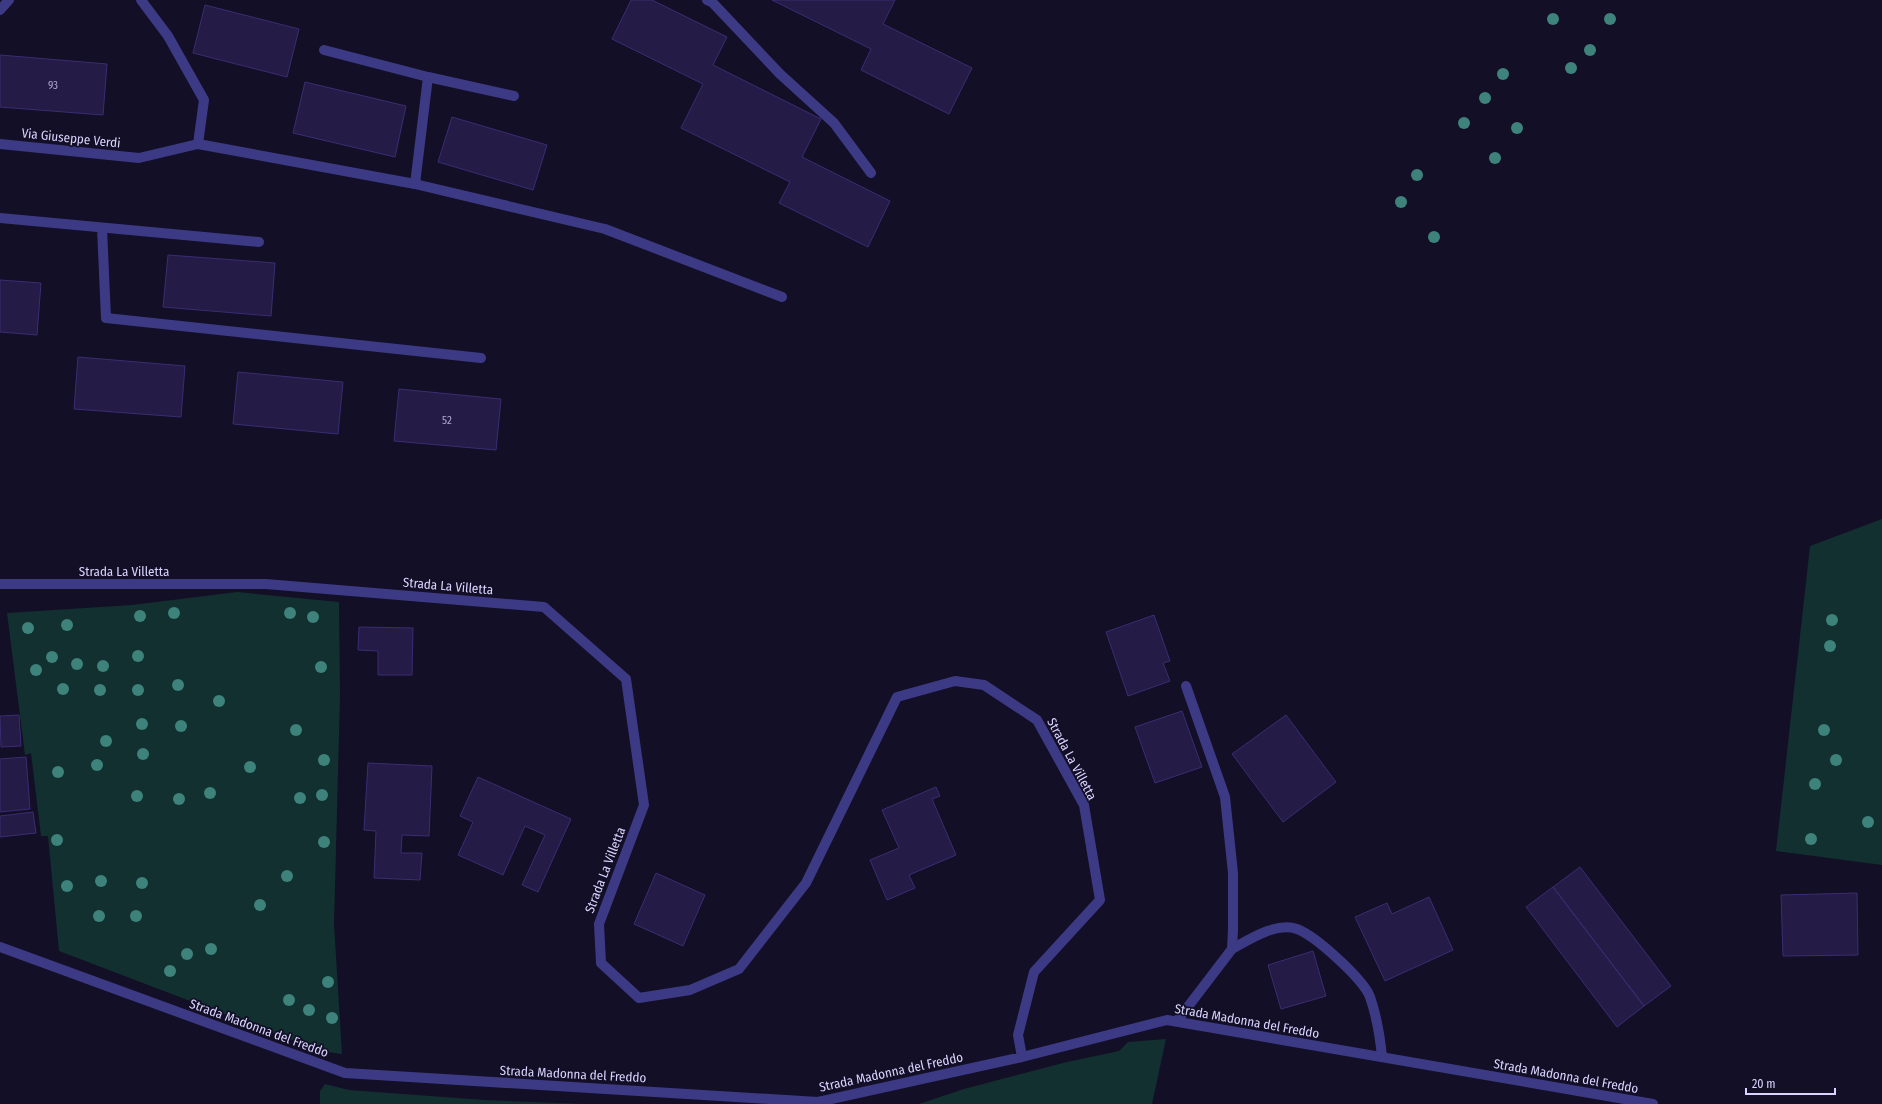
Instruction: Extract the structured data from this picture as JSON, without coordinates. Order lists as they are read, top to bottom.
{
  "streets": {
    "street": ["Via Giuseppe Verdi", "Strada La Villetta", "Strada Madonna del Freddo"]
  },
  "crossings": [
    ["Strada La Villetta", "Strada Madonna del Freddo"]
  ],
  "house_numbers": ["93", "52"],
  "scale_bar": "20 m"
}
